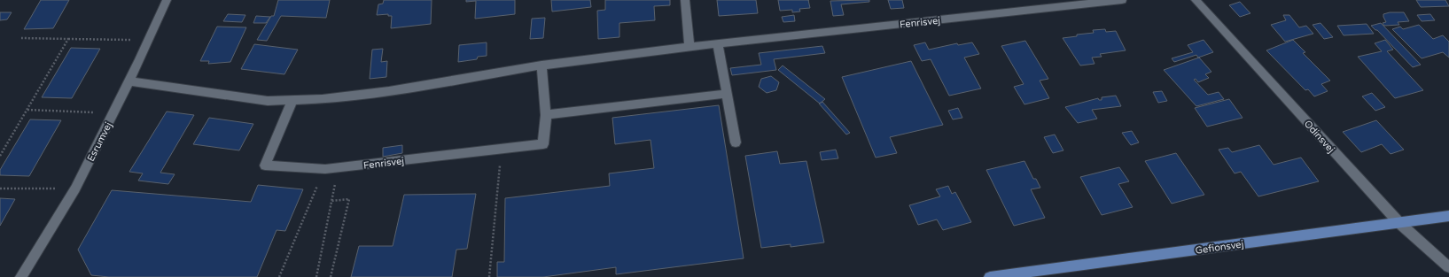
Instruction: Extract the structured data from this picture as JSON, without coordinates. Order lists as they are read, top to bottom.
{
  "streets": {
    "main road": ["Gefionsvej"],
    "street": ["Fenrisvej", "Odinsvej", "Esrumvej"]
  },
  "crossings": [
    ["Fenrisvej", "Esrumvej"],
    ["Odinsvej", "Gefionsvej"]
  ]
}
